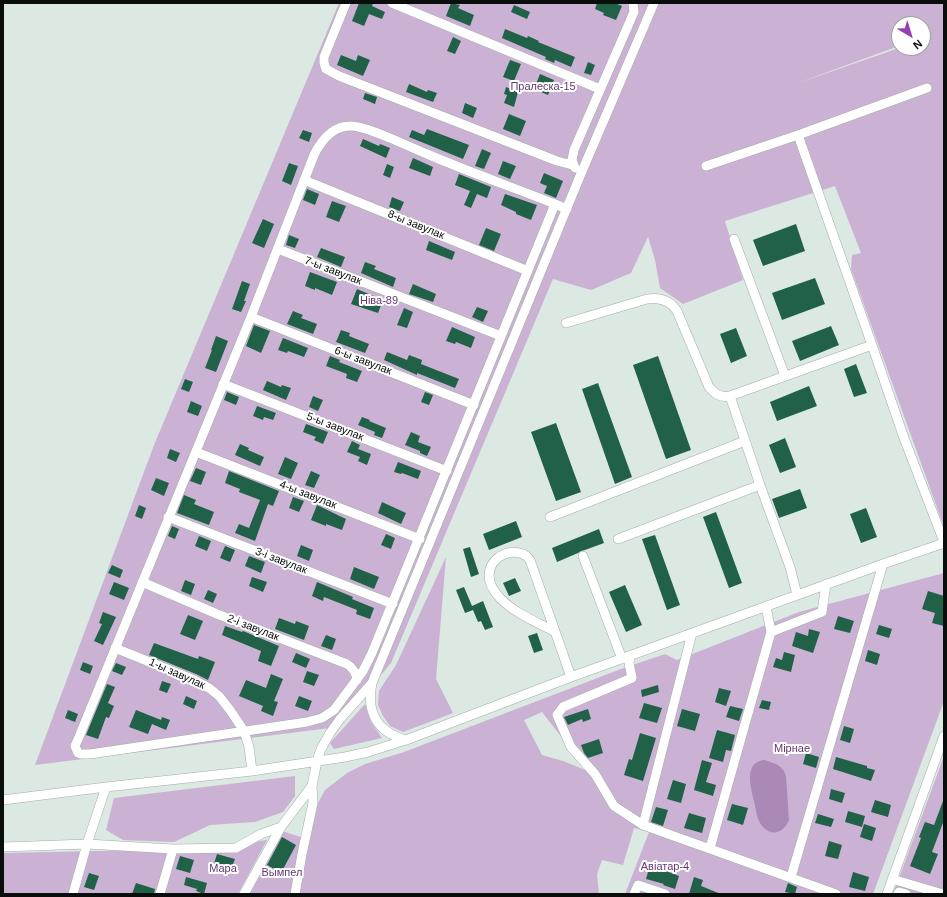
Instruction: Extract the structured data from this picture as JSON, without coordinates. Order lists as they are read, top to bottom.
{
  "streets": {
    "street": [
      "8-ы завулак",
      "7-ы завулак",
      "6-ы завулак",
      "5-ы завулак",
      "4-ы завулак",
      "3-і завулак",
      "2-і завулак",
      "1-ы завулак"
    ]
  },
  "parks": [
    "Пралеска-15",
    "Ніва-89",
    "Мірнае",
    "Авіатар-4",
    "Мара",
    "Вымпел"
  ],
  "north": "bottom right"
}
